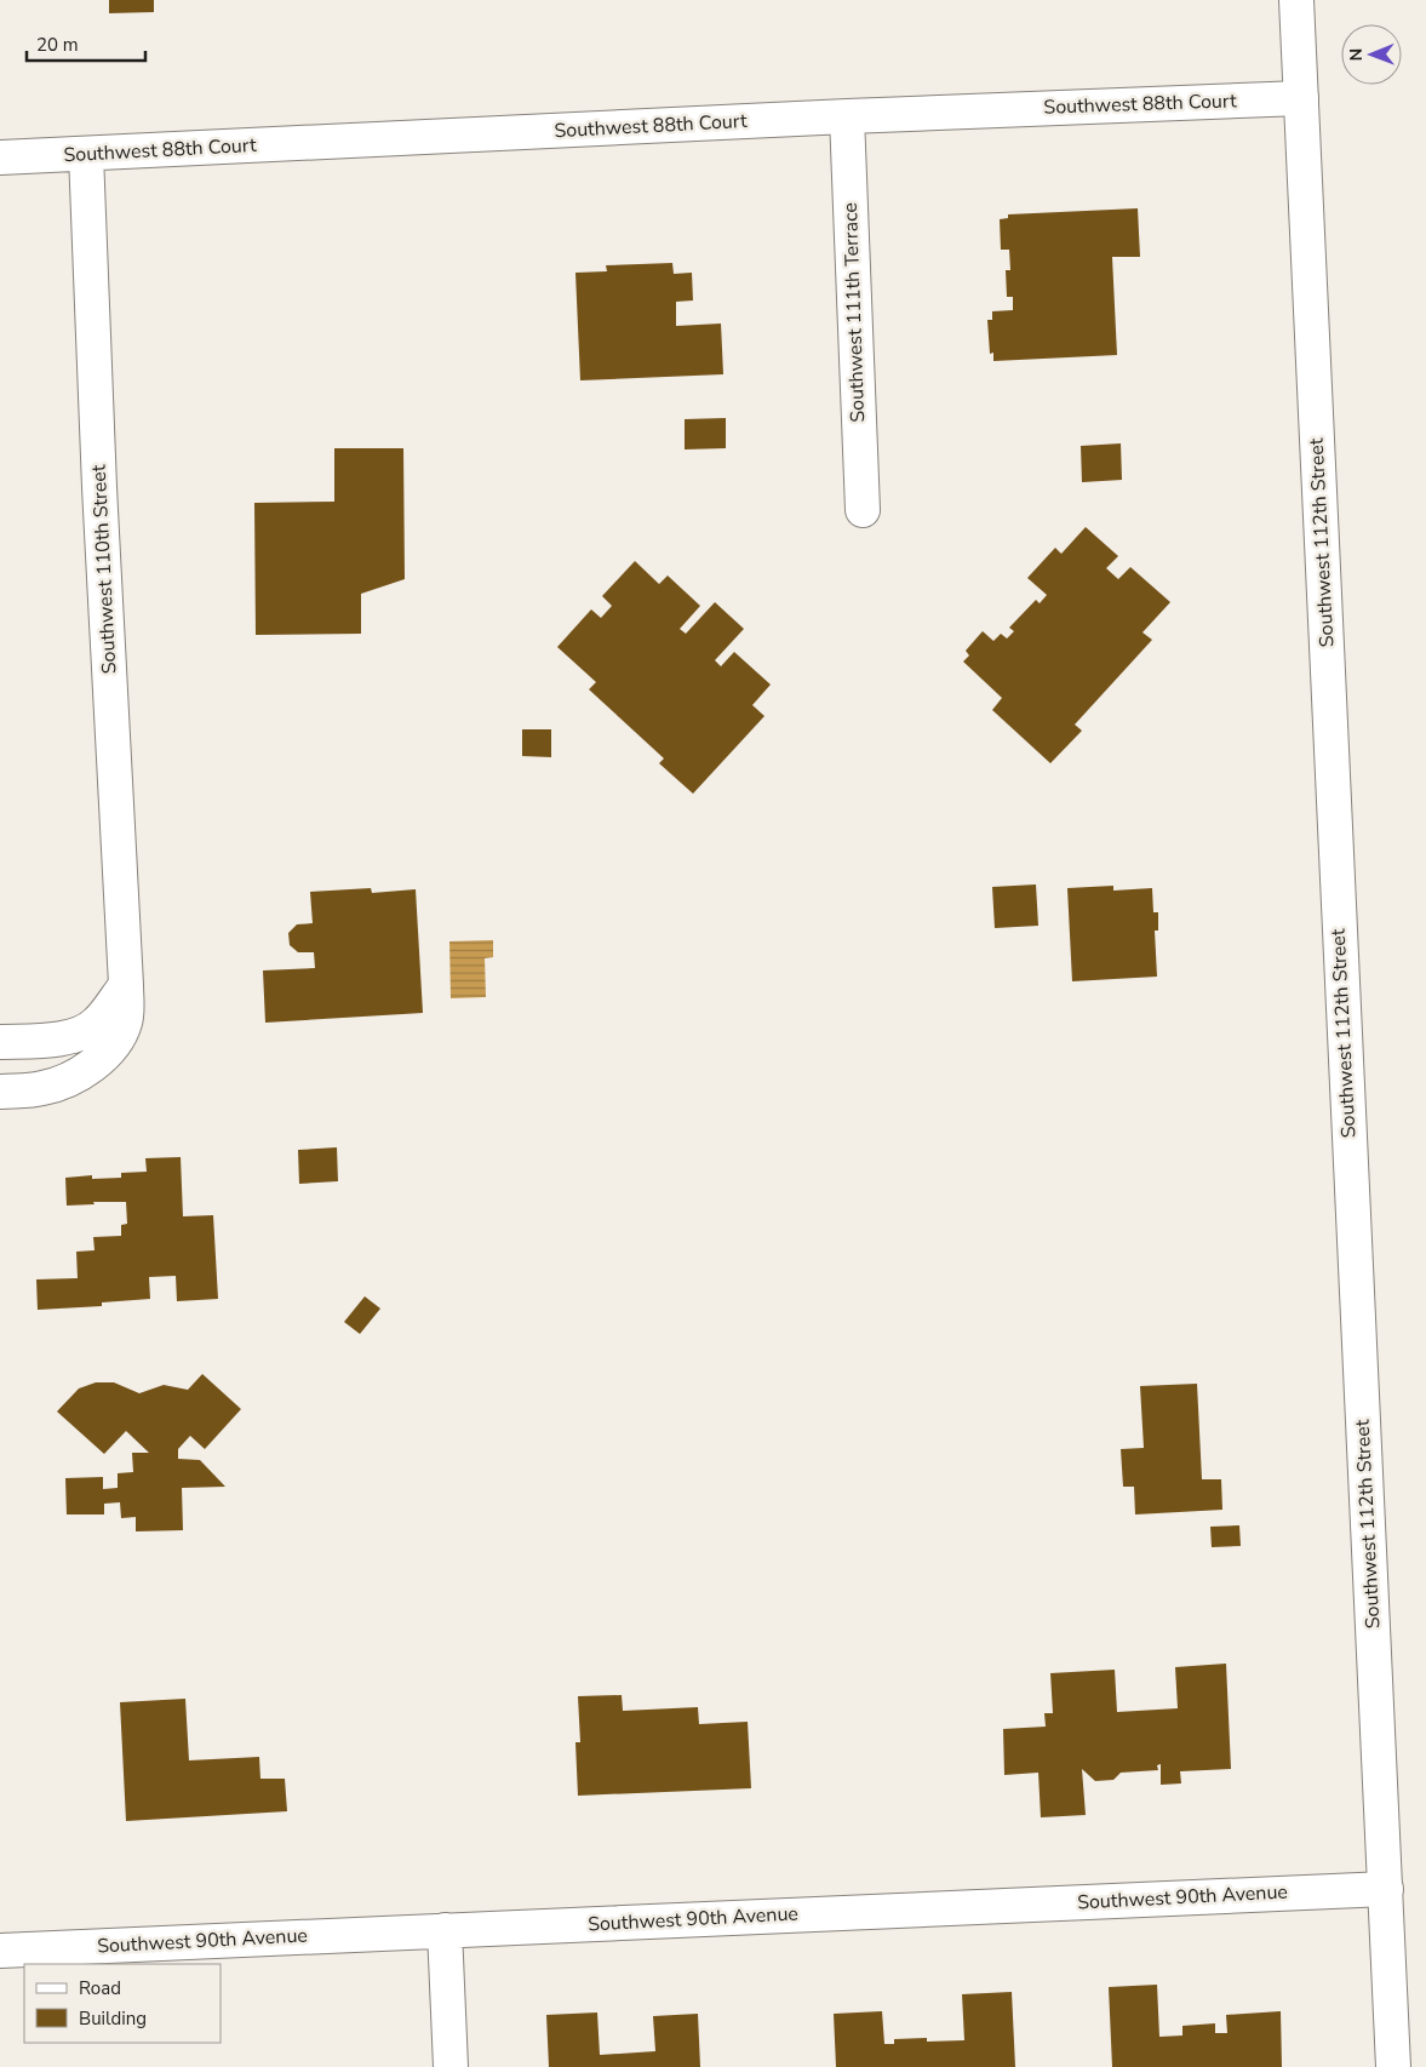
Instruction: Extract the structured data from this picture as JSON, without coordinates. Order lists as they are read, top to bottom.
{
  "streets": {
    "street": [
      "Southwest 88th Court",
      "Southwest 111th Terrace",
      "Southwest 112th Street",
      "Southwest 110th Street",
      "Southwest 90th Avenue"
    ]
  },
  "crossings": [
    ["Southwest 88th Court", "Southwest 111th Terrace"],
    ["Southwest 88th Court", "Southwest 112th Street"],
    ["Southwest 88th Court", "Southwest 110th Street"],
    ["Southwest 112th Street", "Southwest 90th Avenue"]
  ],
  "legend": ["Road", "Building"],
  "scale_bar": "20 m",
  "north": "left"
}
